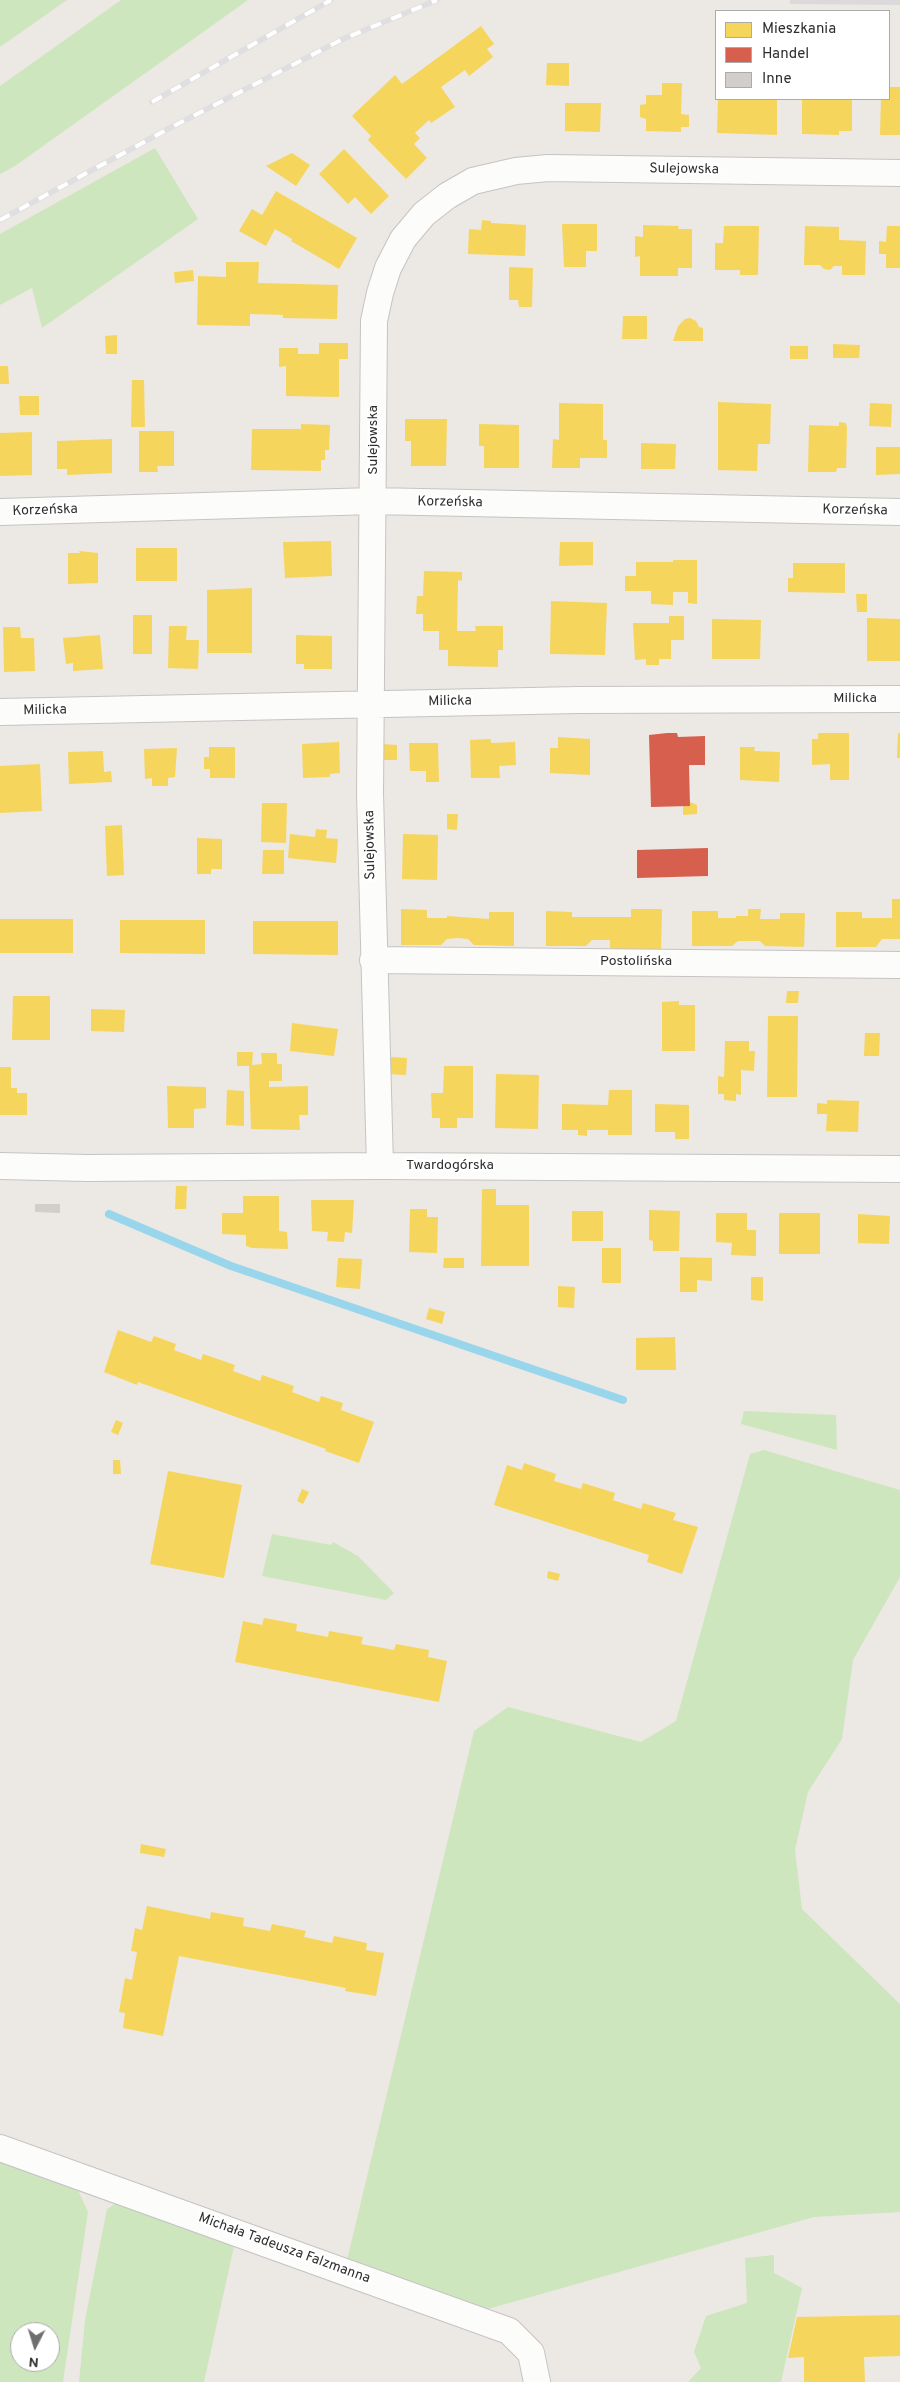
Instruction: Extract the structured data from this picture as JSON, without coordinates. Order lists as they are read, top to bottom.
{
  "streets": {
    "street": [
      "Sulejowska",
      "Korzeńska",
      "Milicka",
      "Postolińska",
      "Twardogórska",
      "Michała Tadeusza Falzmanna"
    ]
  },
  "crossings": [
    ["Sulejowska", "Korzeńska"],
    ["Sulejowska", "Milicka"],
    ["Sulejowska", "Postolińska"],
    ["Sulejowska", "Twardogórska"]
  ],
  "legend": ["Mieszkania", "Handel", "Inne"],
  "north": "bottom"
}
